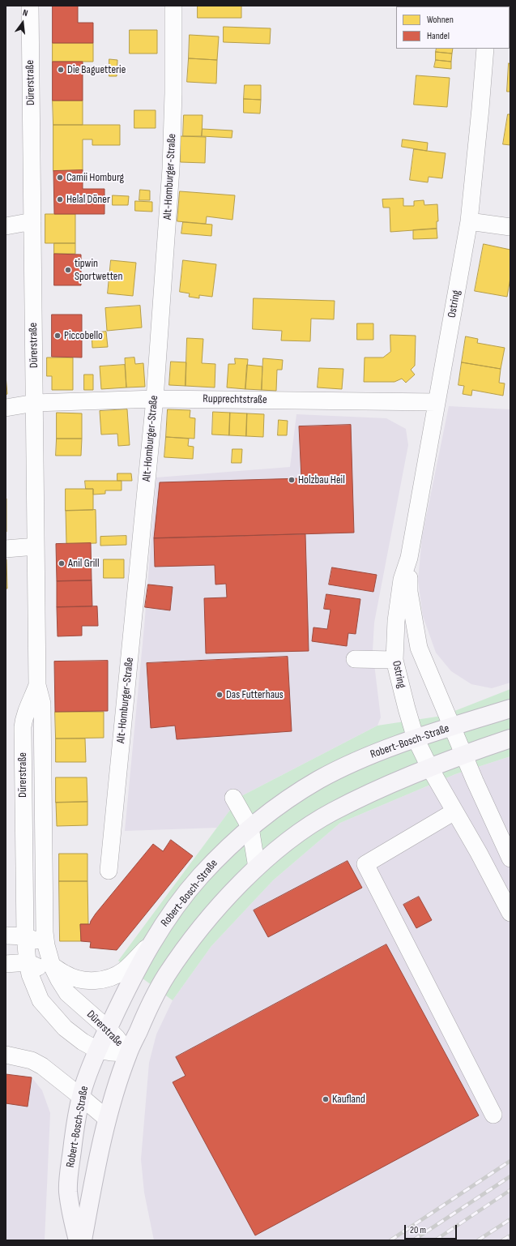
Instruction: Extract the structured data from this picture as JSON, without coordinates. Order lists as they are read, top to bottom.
{
  "streets": {
    "main road": ["Robert-Bosch-Straße"],
    "street": [
      "Dürerstraße",
      "Alt-Homburger-Straße",
      "Ostring",
      "Rupprechtstraße"
    ]
  },
  "crossings": [
    ["Dürerstraße", "Rupprechtstraße"],
    ["Dürerstraße", "Robert-Bosch-Straße"],
    ["Alt-Homburger-Straße", "Rupprechtstraße"],
    ["Ostring", "Rupprechtstraße"],
    ["Ostring", "Robert-Bosch-Straße"]
  ],
  "places": [
    "Die Baguetterie",
    "Camii Homburg",
    "Helal Döner",
    "tipwin Sportwetten",
    "Piccobello",
    "Holzbau Heil",
    "Anil Grill",
    "Das Futterhaus",
    "Kaufland"
  ],
  "legend": ["Wohnen", "Handel"],
  "scale_bar": "20 m",
  "north": "top"
}
